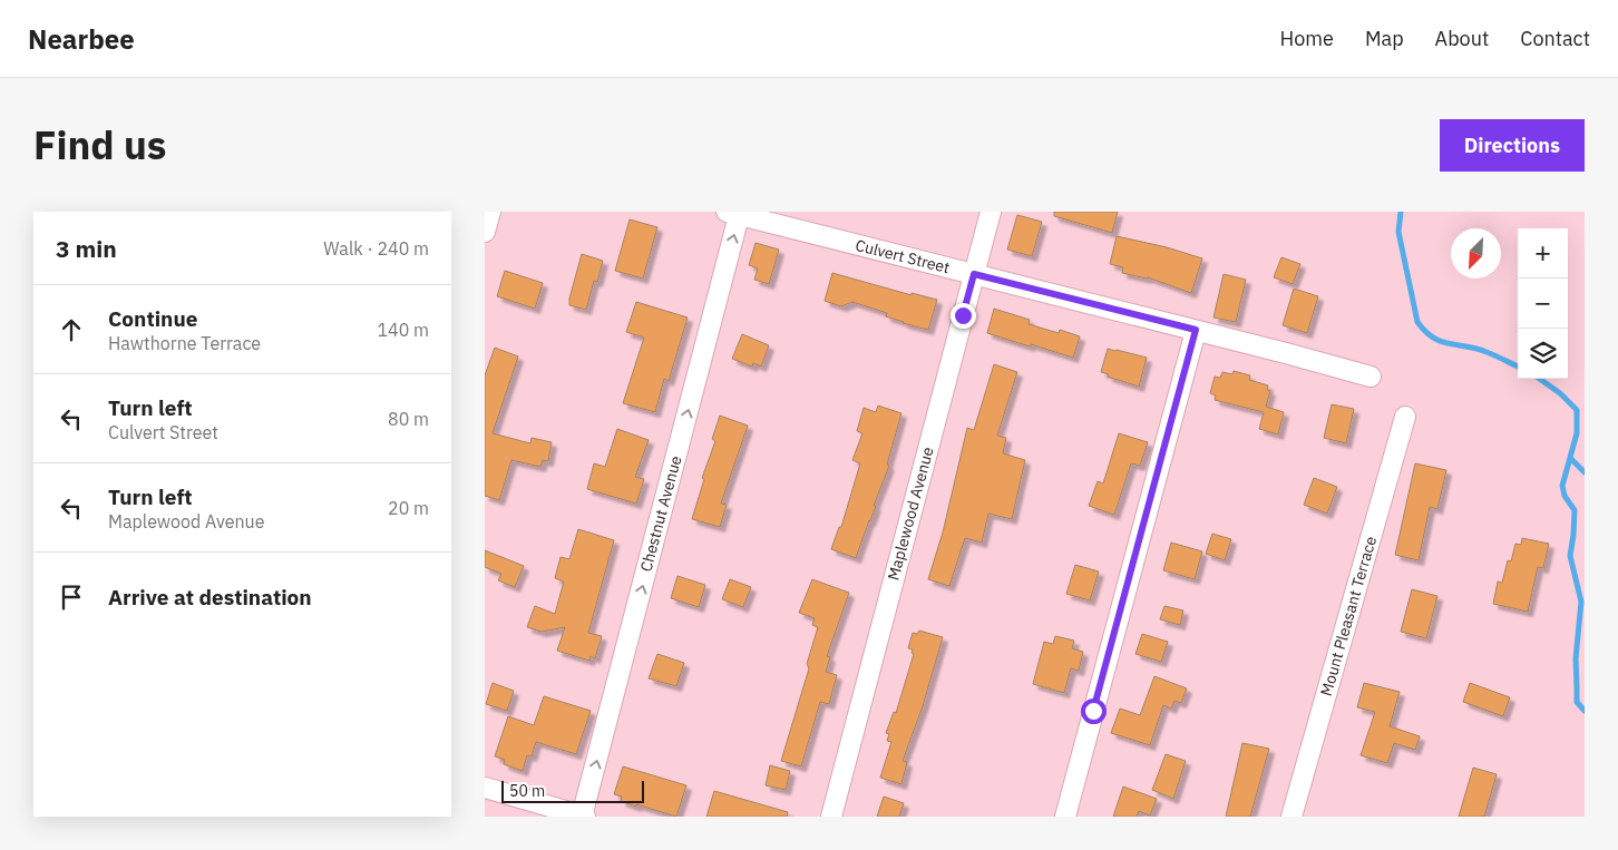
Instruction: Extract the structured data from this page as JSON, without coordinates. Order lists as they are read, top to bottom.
{
  "streets": {
    "street": [
      "Culvert Street",
      "Chestnut Avenue",
      "Maplewood Avenue",
      "Mount Pleasant Terrace"
    ]
  },
  "crossings": [
    ["Culvert Street", "Chestnut Avenue"],
    ["Culvert Street", "Maplewood Avenue"]
  ],
  "one_way": ["Chestnut Avenue"],
  "scale_bar": "50 m",
  "north": "bottom left",
  "page": {
    "header": "Nearbee",
    "nav": [
      "Home",
      "Map",
      "About",
      "Contact"
    ],
    "title": "Find us",
    "buttons": "Directions",
    "heading": ["3 min", "Walk · 240 m"],
    "map_buttons": ["+", "−"],
    "list": [
      ["Continue", "Hawthorne Terrace", "140 m"],
      ["Turn left", "Culvert Street", "80 m"],
      ["Turn left", "Maplewood Avenue", "20 m"],
      "Arrive at destination"
    ],
    "scale": "50 m"
  }
}
